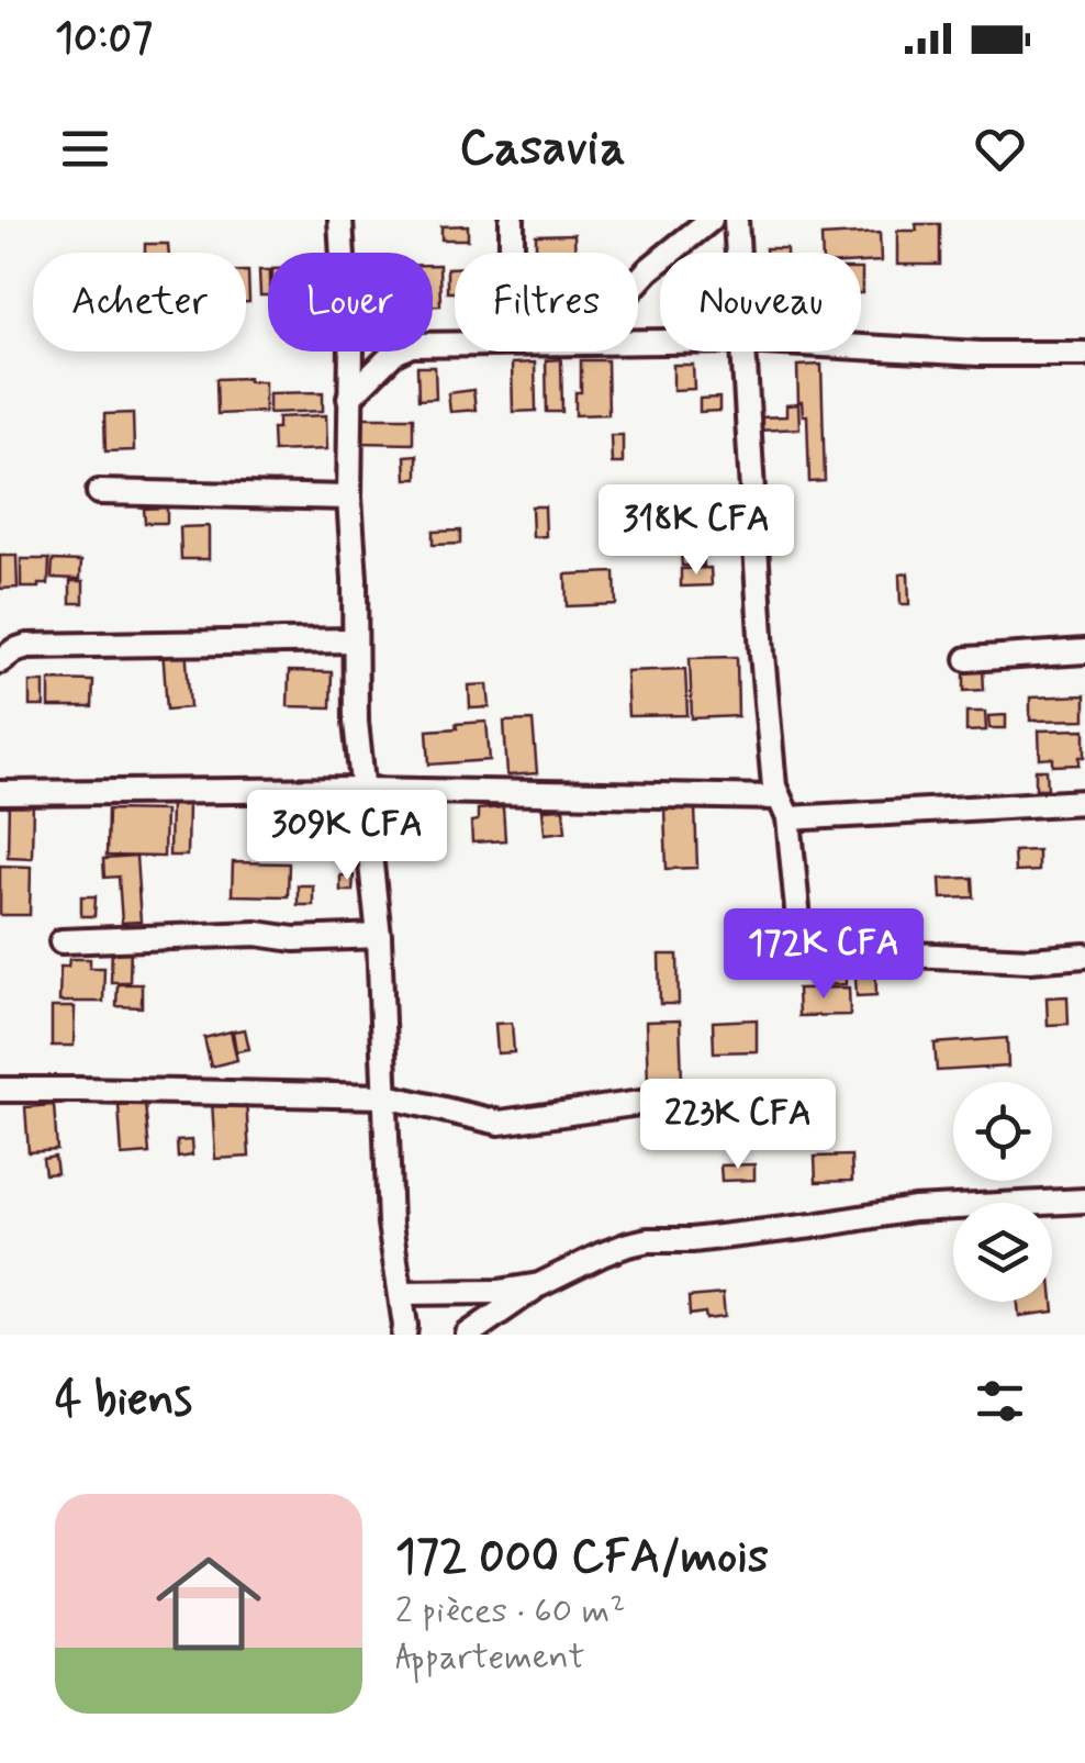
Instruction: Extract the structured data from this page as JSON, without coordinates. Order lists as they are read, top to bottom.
{
  "page": {
    "status": "10:07",
    "header": "Casavia",
    "chip": [
      "Acheter",
      "Louer",
      "Filtres",
      "Nouveau"
    ],
    "price": [
      "318K CFA",
      "309K CFA",
      "172K CFA",
      "223K CFA"
    ],
    "heading": "4 biens",
    "list": [
      {
        "name": "172 000 CFA/mois",
        "note": "2 pièces · 60 m² · Appartement"
      }
    ]
  }
}
